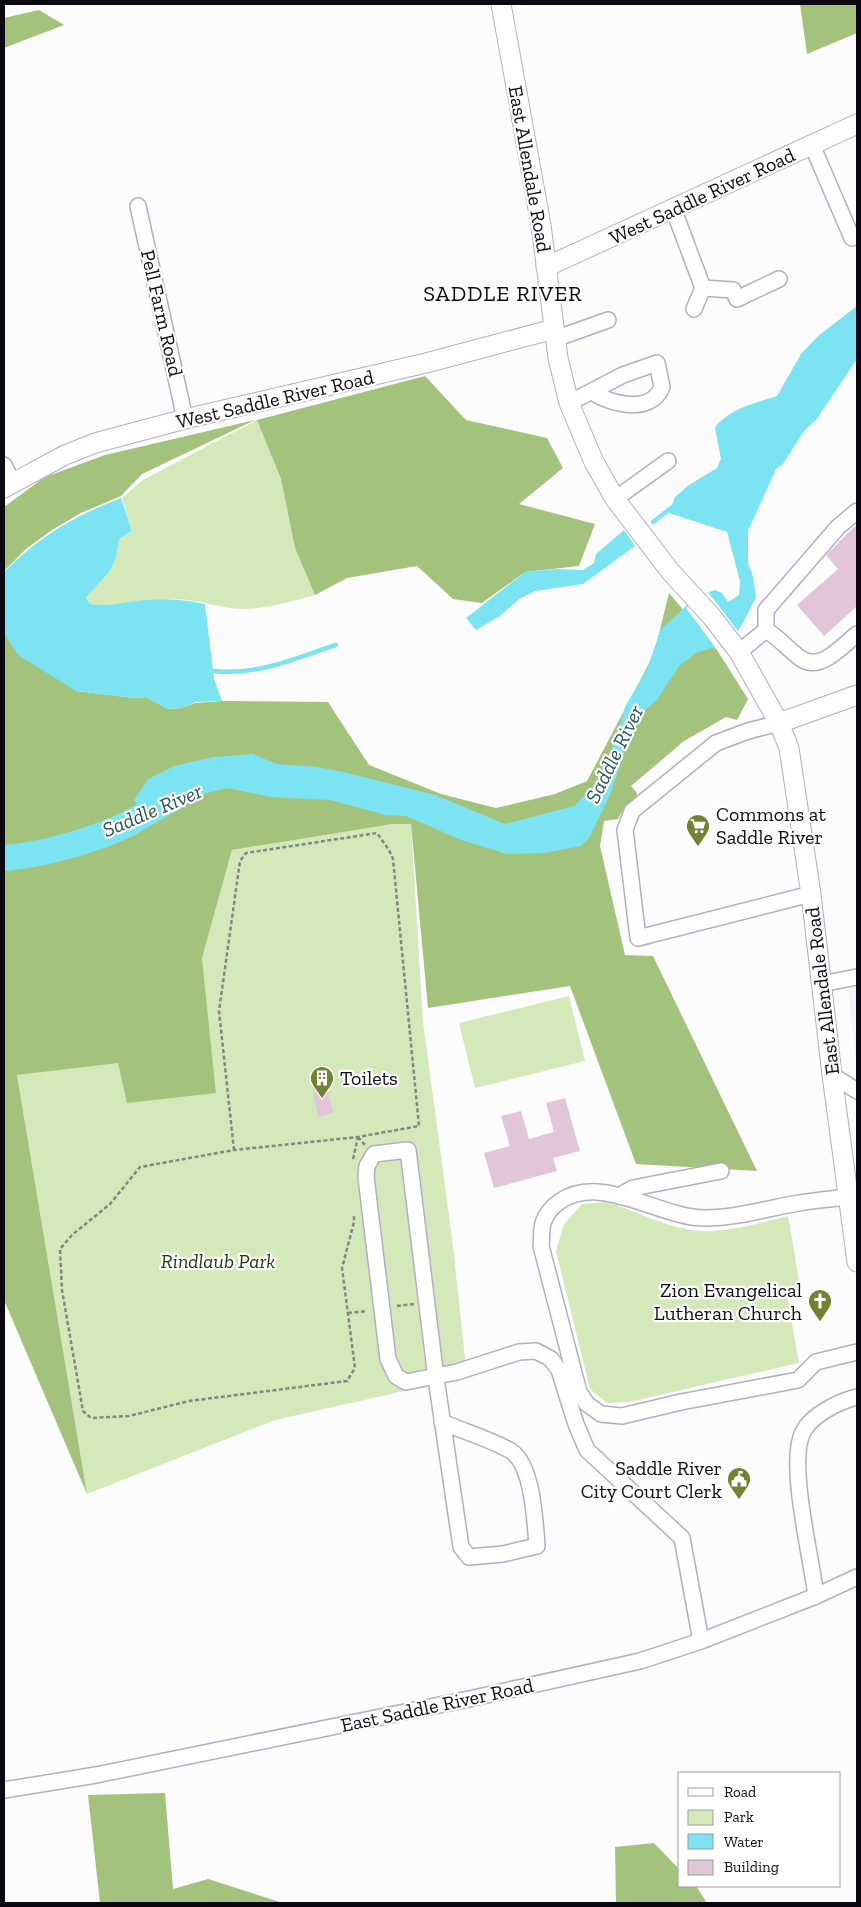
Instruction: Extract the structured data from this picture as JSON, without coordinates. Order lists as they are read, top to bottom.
{
  "streets": {
    "main road": ["East Allendale Road", "West Saddle River Road"],
    "street": ["Pell Farm Road", "East Saddle River Road"]
  },
  "crossings": [
    ["East Allendale Road", "West Saddle River Road"],
    ["West Saddle River Road", "Pell Farm Road"]
  ],
  "districts": ["SADDLE RIVER"],
  "water": ["Saddle River"],
  "parks": ["Rindlaub Park"],
  "places": {
    "supermarket": ["Commons at Saddle River"],
    "building": ["Toilets"],
    "church": ["Zion Evangelical Lutheran Church"],
    "public building": ["Saddle River City Court Clerk"]
  },
  "legend": [
    "Road",
    "Park",
    "Water",
    "Building"
  ]
}
